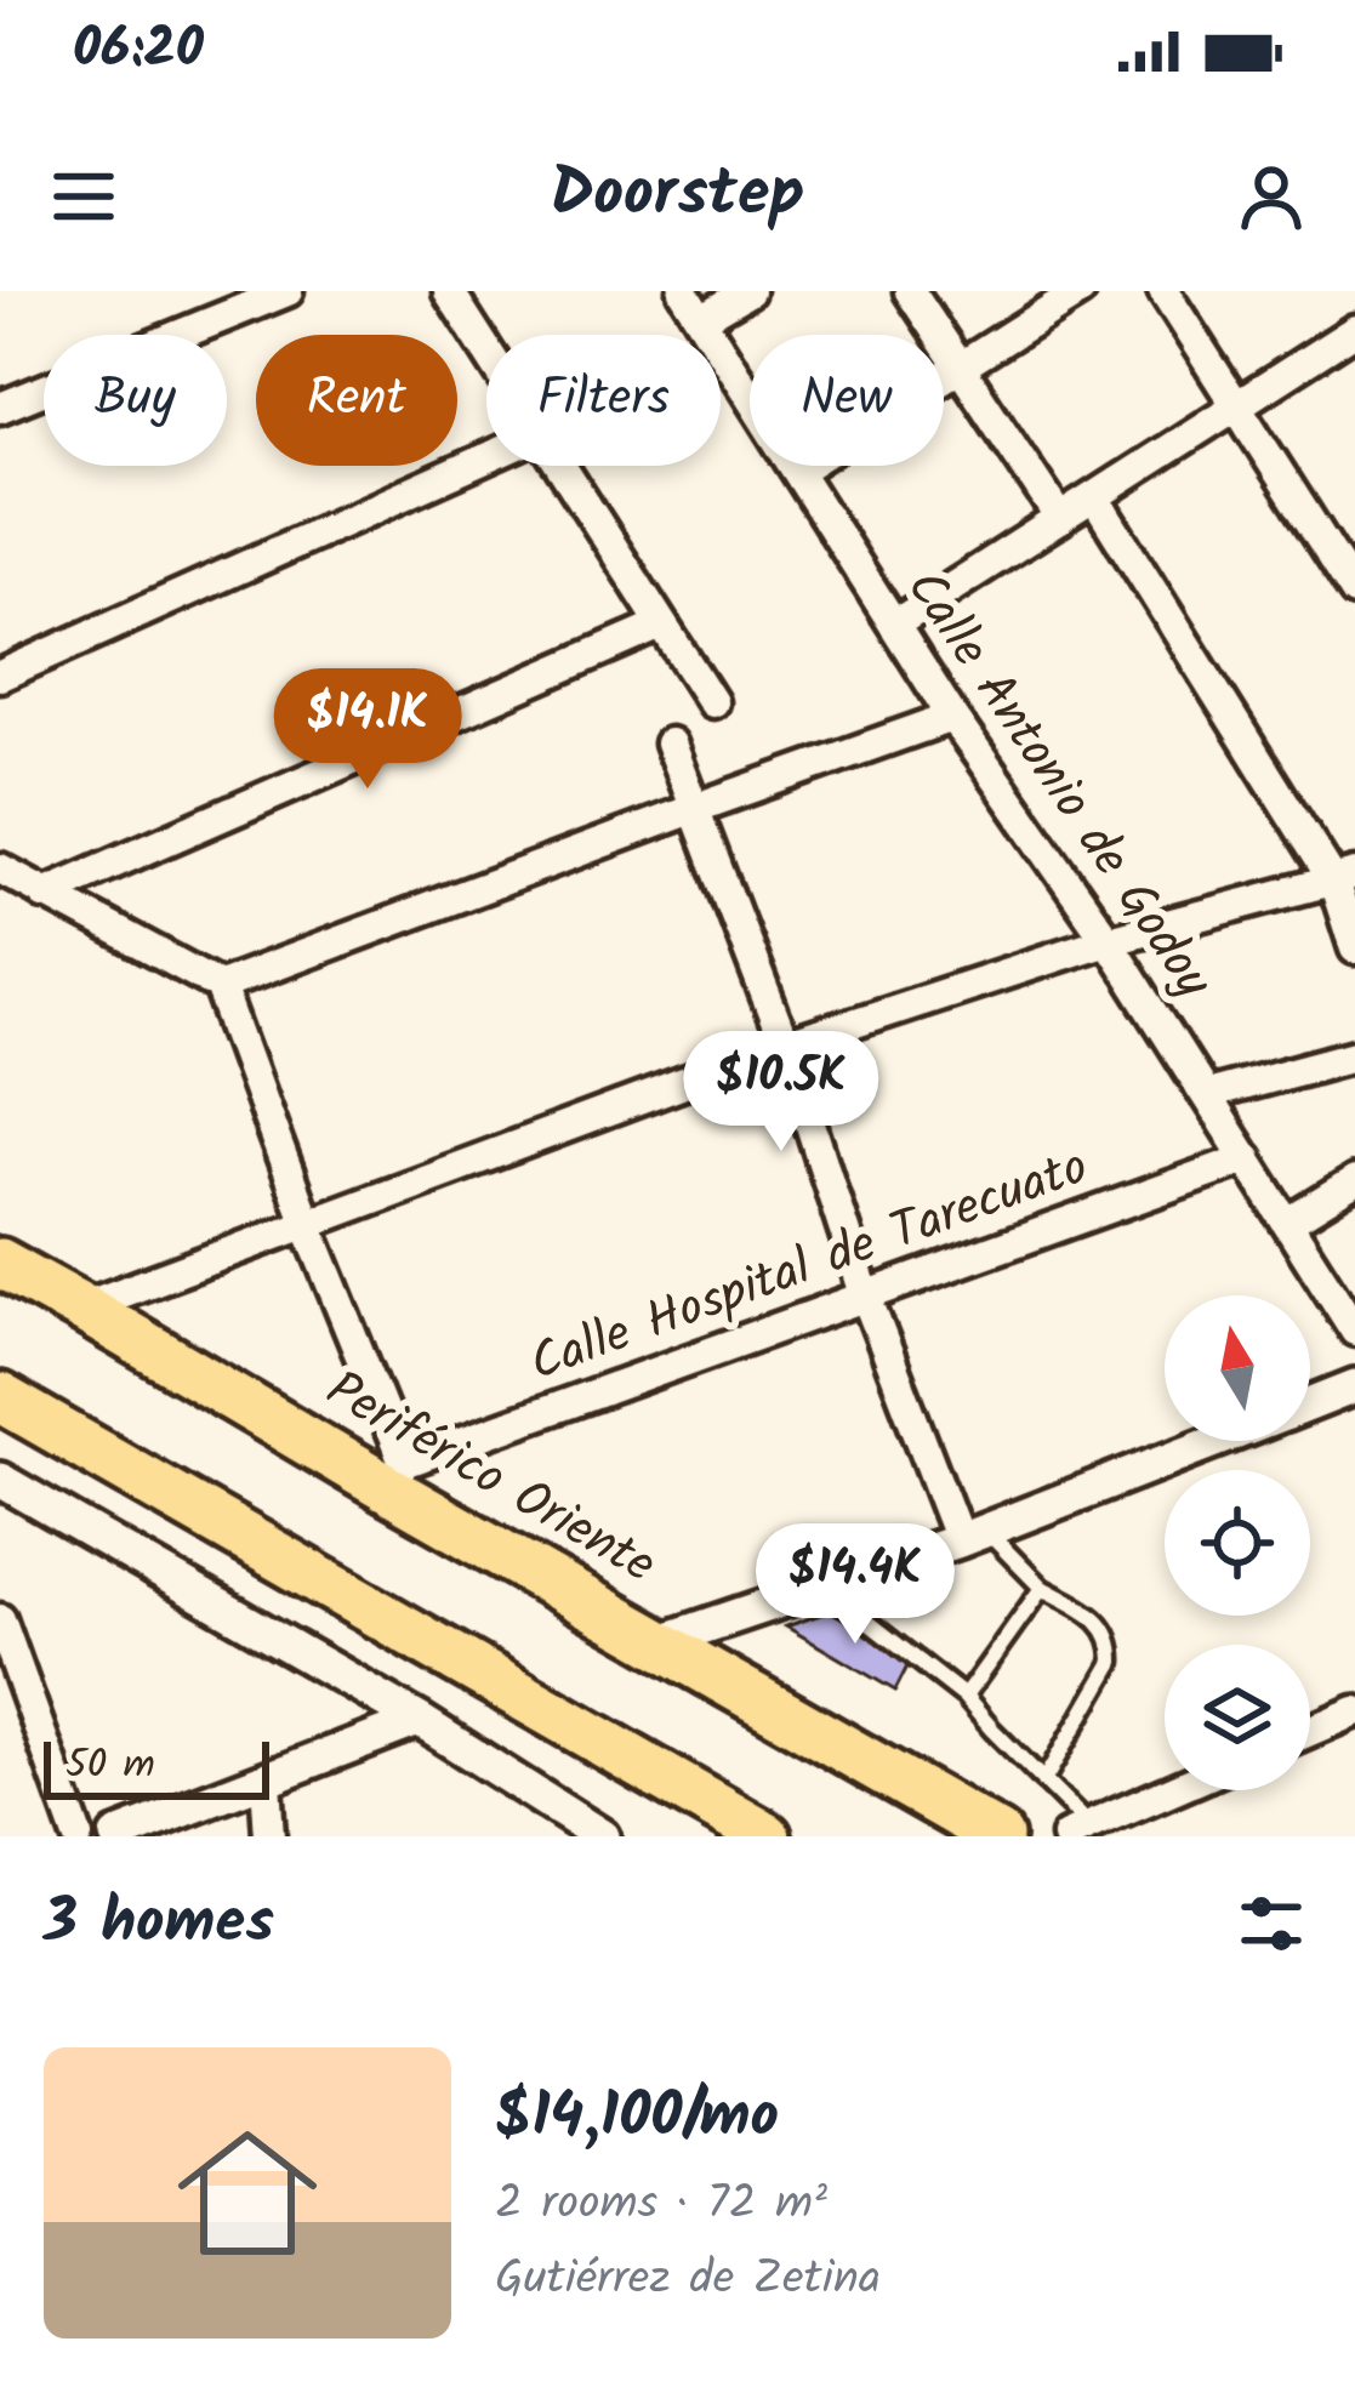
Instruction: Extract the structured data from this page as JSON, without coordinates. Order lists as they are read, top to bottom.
{
  "streets": {
    "highway": ["Periférico Oriente"],
    "street": ["Calle Antonio de Godoy", "Calle Hospital de Tarecuato"]
  },
  "crossings": [
    ["Calle Antonio de Godoy", "Calle Hospital de Tarecuato"],
    ["Calle Hospital de Tarecuato", "Periférico Oriente"]
  ],
  "scale_bar": "50 m",
  "north": "top",
  "page": {
    "status": "06:20",
    "header": "Doorstep",
    "chip": [
      "Buy",
      "Rent",
      "Filters",
      "New"
    ],
    "price": ["$14.1K", "$10.5K", "$14.4K"],
    "scale": "50 m",
    "heading": "3 homes",
    "list": [
      {
        "name": "$14,100/mo",
        "note": "2 rooms · 72 m² · Gutiérrez de Zetina"
      }
    ]
  }
}
